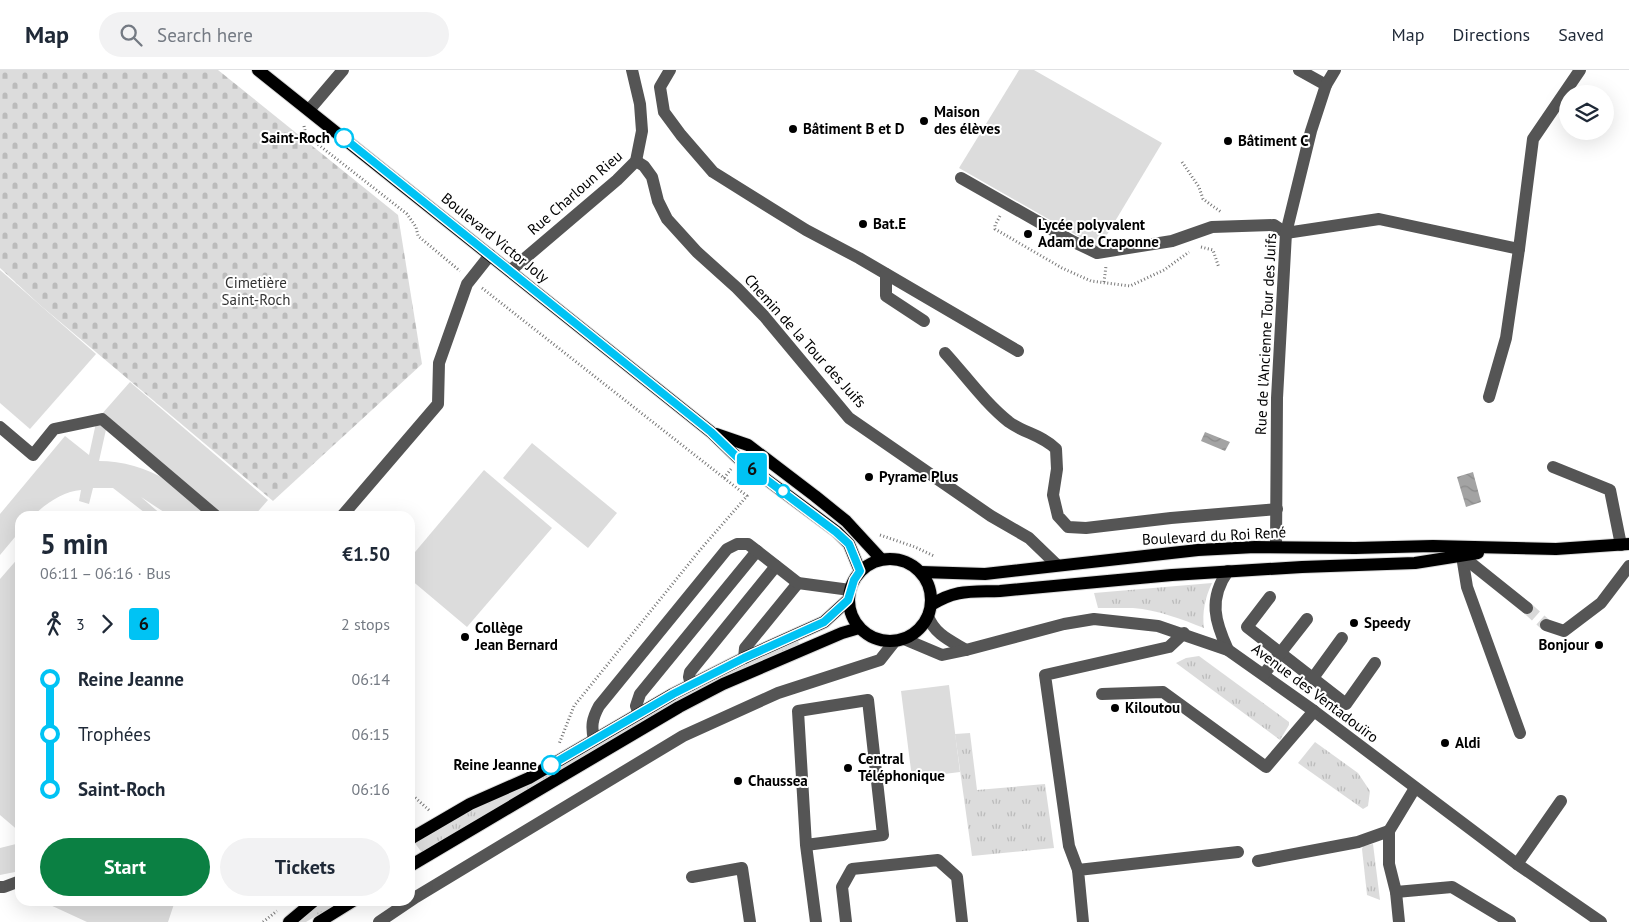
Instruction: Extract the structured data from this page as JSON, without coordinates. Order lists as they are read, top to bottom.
{
  "streets": {
    "main road": ["Boulevard Victor Joly", "Boulevard du Roi René"],
    "street": [
      "Rue Charloun Rieu",
      "Rue de l'Ancienne Tour des Juifs",
      "Chemin de la Tour des Juifs",
      "Avenue des Ventadouïro"
    ]
  },
  "crossings": [
    ["Rue Charloun Rieu", "Boulevard Victor Joly"],
    ["Rue Charloun Rieu", "Chemin de la Tour des Juifs"],
    ["Boulevard Victor Joly", "Boulevard du Roi René"],
    ["Boulevard Victor Joly", "Avenue des Ventadouïro"],
    ["Rue de l'Ancienne Tour des Juifs", "Boulevard du Roi René"],
    ["Chemin de la Tour des Juifs", "Boulevard du Roi René"],
    ["Boulevard du Roi René", "Avenue des Ventadouïro"]
  ],
  "parks": ["Cimetière Saint-Roch"],
  "places": [
    "Maison des élèves",
    "Bâtiment B et D",
    "Saint-Roch",
    "Bâtiment C",
    "Bat.E",
    "Lycée polyvalent Adam de Craponne",
    "Pyrame Plus",
    "Speedy",
    "Collège Jean Bernard",
    "Bonjour",
    "Kiloutou",
    "Aldi",
    "Reine Jeanne",
    "Central Téléphonique",
    "Chaussea"
  ],
  "lines": ["bus line 6"],
  "page": {
    "header": "Map",
    "search": "Search here",
    "nav": ["Map", "Directions", "Saved"],
    "on_map": "6",
    "heading": ["5 min", "06:11 – 06:16 · Bus", "€1.50"],
    "legs": ["3", "6", "2 stops"],
    "list": [
      {
        "name": "Reine Jeanne",
        "value": "06:14"
      },
      {
        "name": "Trophées",
        "value": "06:15"
      },
      {
        "name": "Saint-Roch",
        "value": "06:16"
      }
    ],
    "buttons": ["Start", "Tickets"]
  }
}
